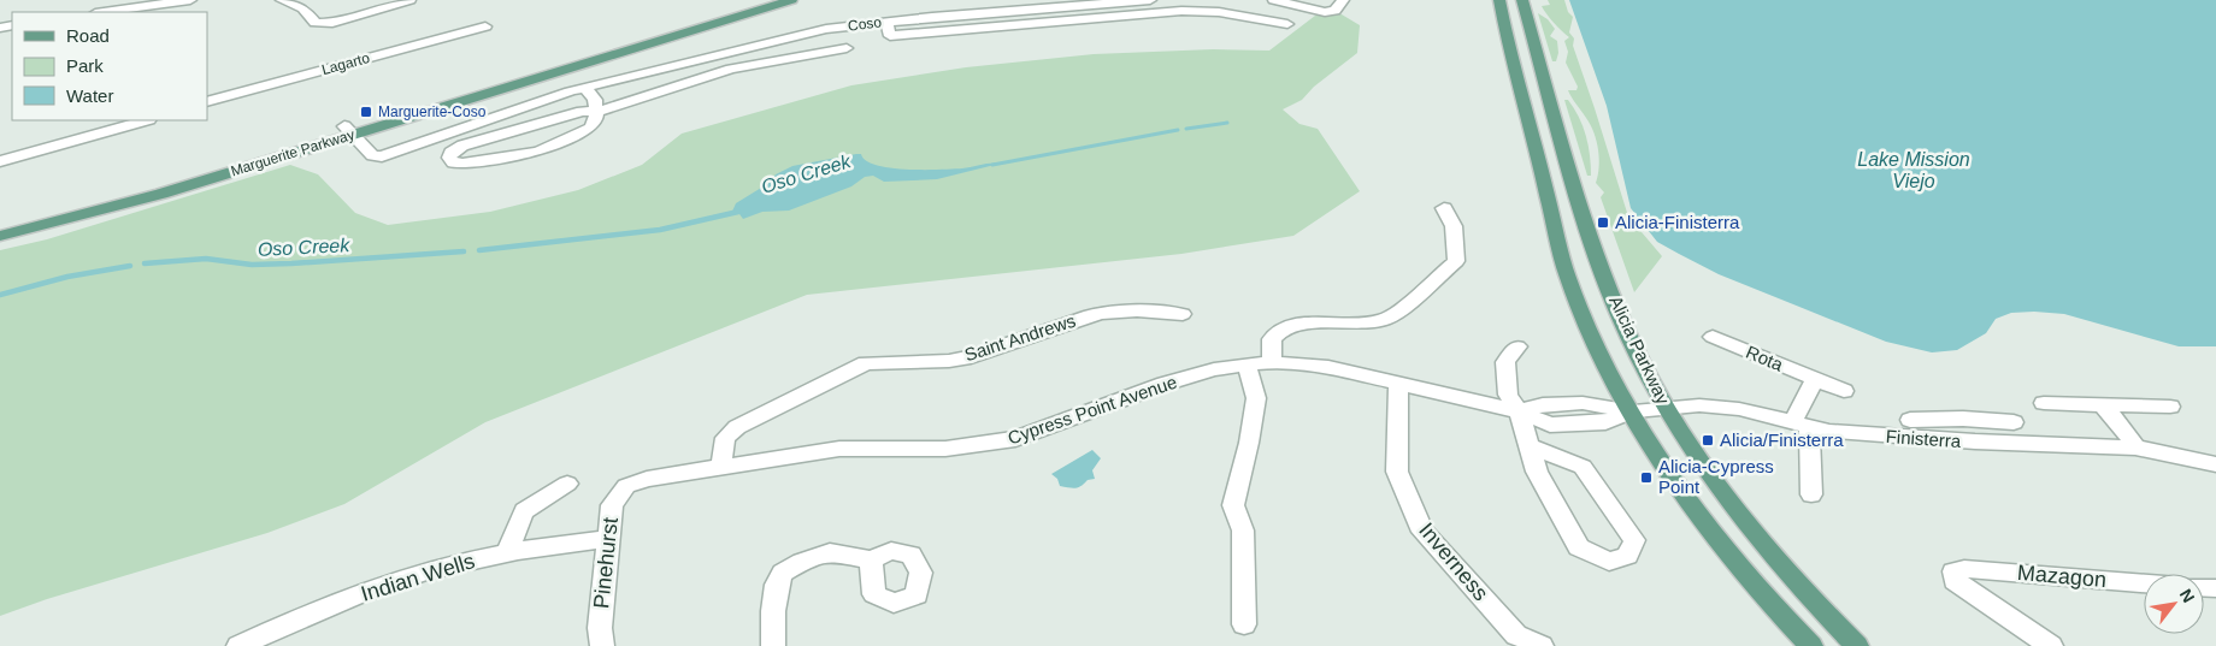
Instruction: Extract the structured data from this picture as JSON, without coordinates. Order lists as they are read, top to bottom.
{
  "streets": {
    "main road": ["Marguerite Parkway", "Alicia Parkway"],
    "street": [
      "Coso",
      "Lagarto",
      "Saint Andrews",
      "Rota",
      "Cypress Point Avenue",
      "Finisterra",
      "Inverness",
      "Pinehurst",
      "Mazagon",
      "Indian Wells"
    ]
  },
  "crossings": [
    ["Coso", "Marguerite Parkway"],
    ["Saint Andrews", "Cypress Point Avenue"],
    ["Alicia Parkway", "Cypress Point Avenue"],
    ["Alicia Parkway", "Finisterra"],
    ["Cypress Point Avenue", "Finisterra"],
    ["Cypress Point Avenue", "Inverness"],
    ["Cypress Point Avenue", "Pinehurst"],
    ["Pinehurst", "Indian Wells"]
  ],
  "water": ["Lake Mission Viejo", "Oso Creek"],
  "places": {
    "transit": [
      "Marguerite-Coso",
      "Alicia-Finisterra",
      "Alicia/Finisterra",
      "Alicia-Cypress Point"
    ]
  },
  "legend": ["Road", "Park", "Water"],
  "north": "top right"
}
